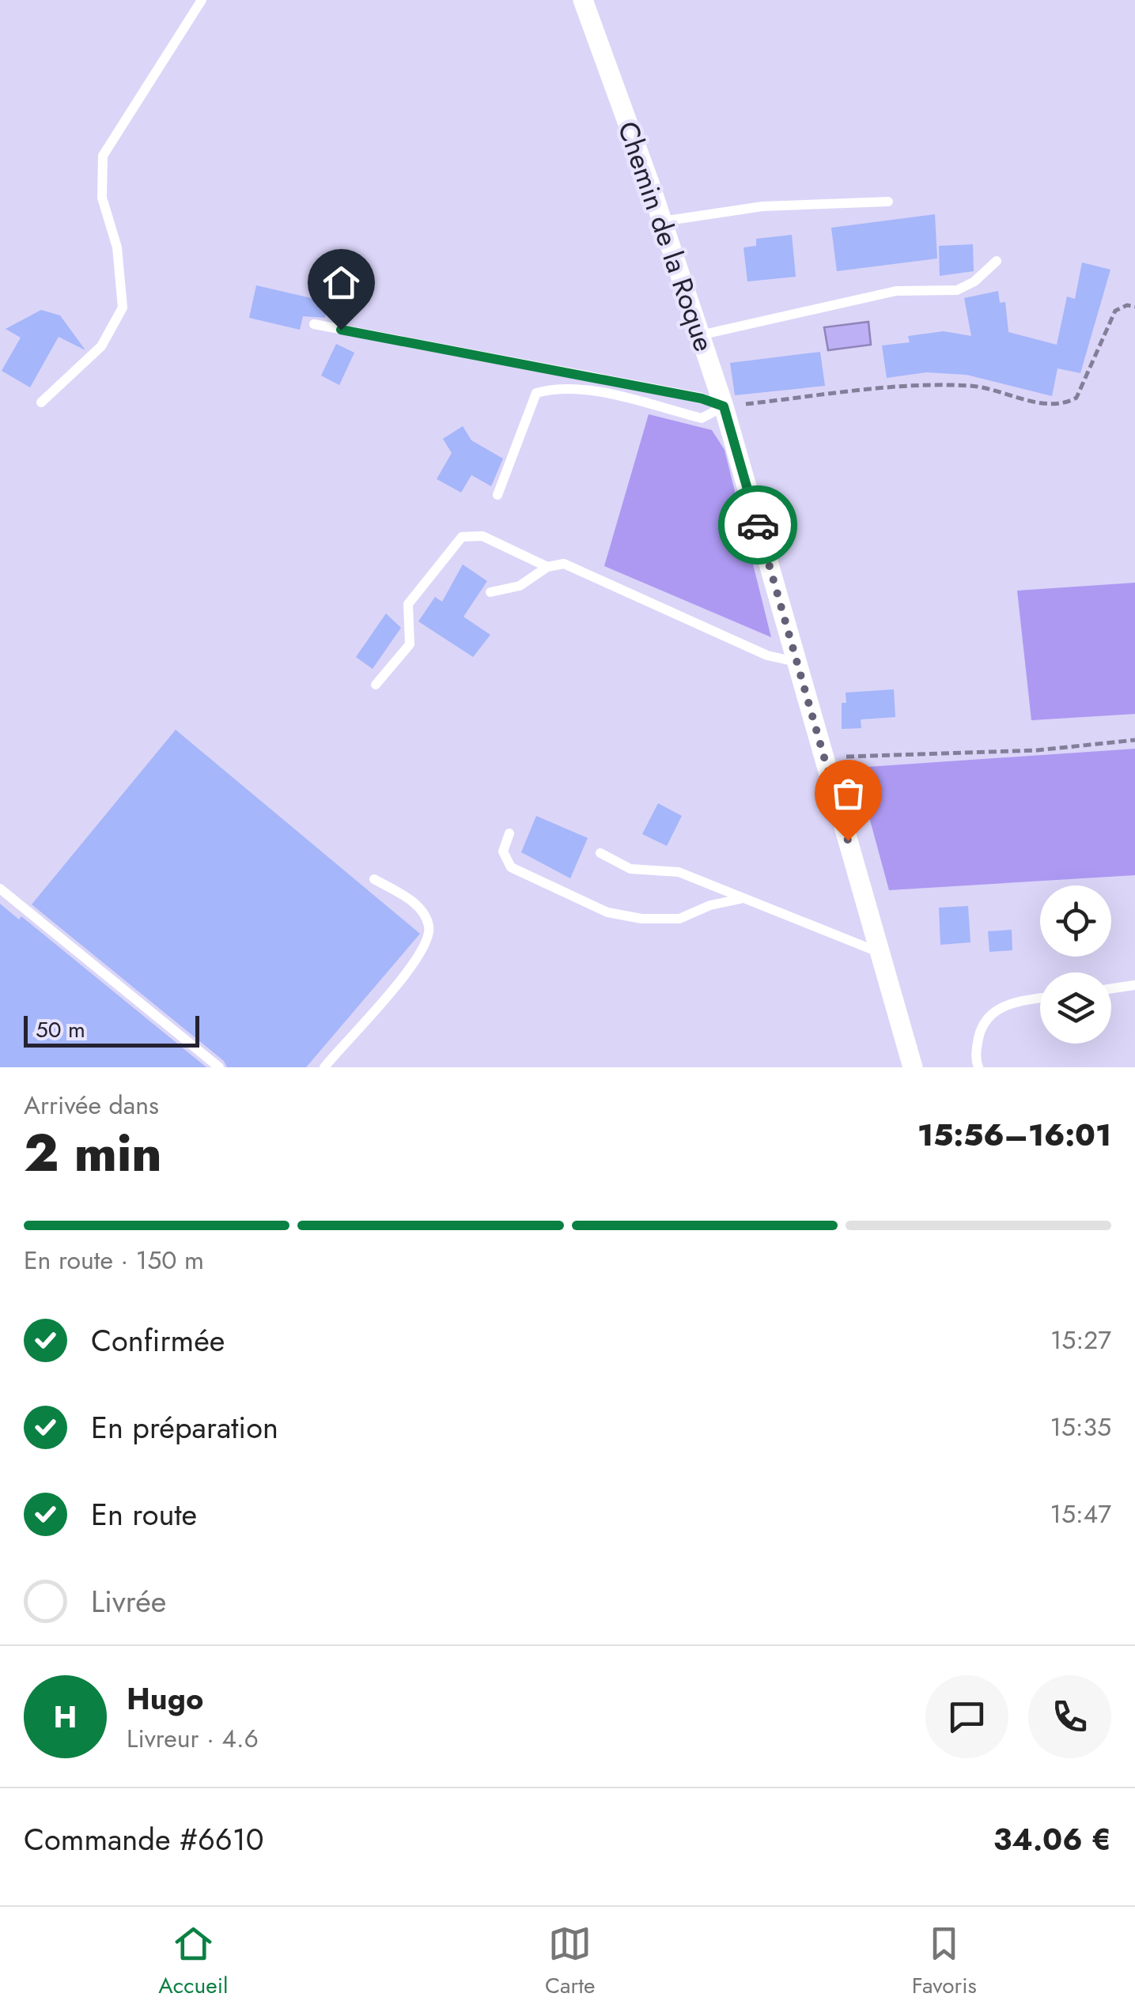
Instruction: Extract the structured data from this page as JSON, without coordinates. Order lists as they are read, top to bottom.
{
  "streets": {
    "street": ["Chemin de la Roque"]
  },
  "scale_bar": "50 m",
  "page": {
    "scale": "50 m",
    "heading": ["2 min", "Arrivée dans", "15:56–16:01"],
    "panel": [
      "Hugo",
      "Livreur · 4.6",
      "Commande #6610",
      "34.06 €"
    ],
    "bar": "En route · 150 m",
    "list": [
      ["Confirmée", "15:27"],
      ["En préparation", "15:35"],
      ["En route", "15:47"],
      "Livrée"
    ],
    "round": "H",
    "tabs": ["Accueil", "Carte", "Favoris"]
  }
}
